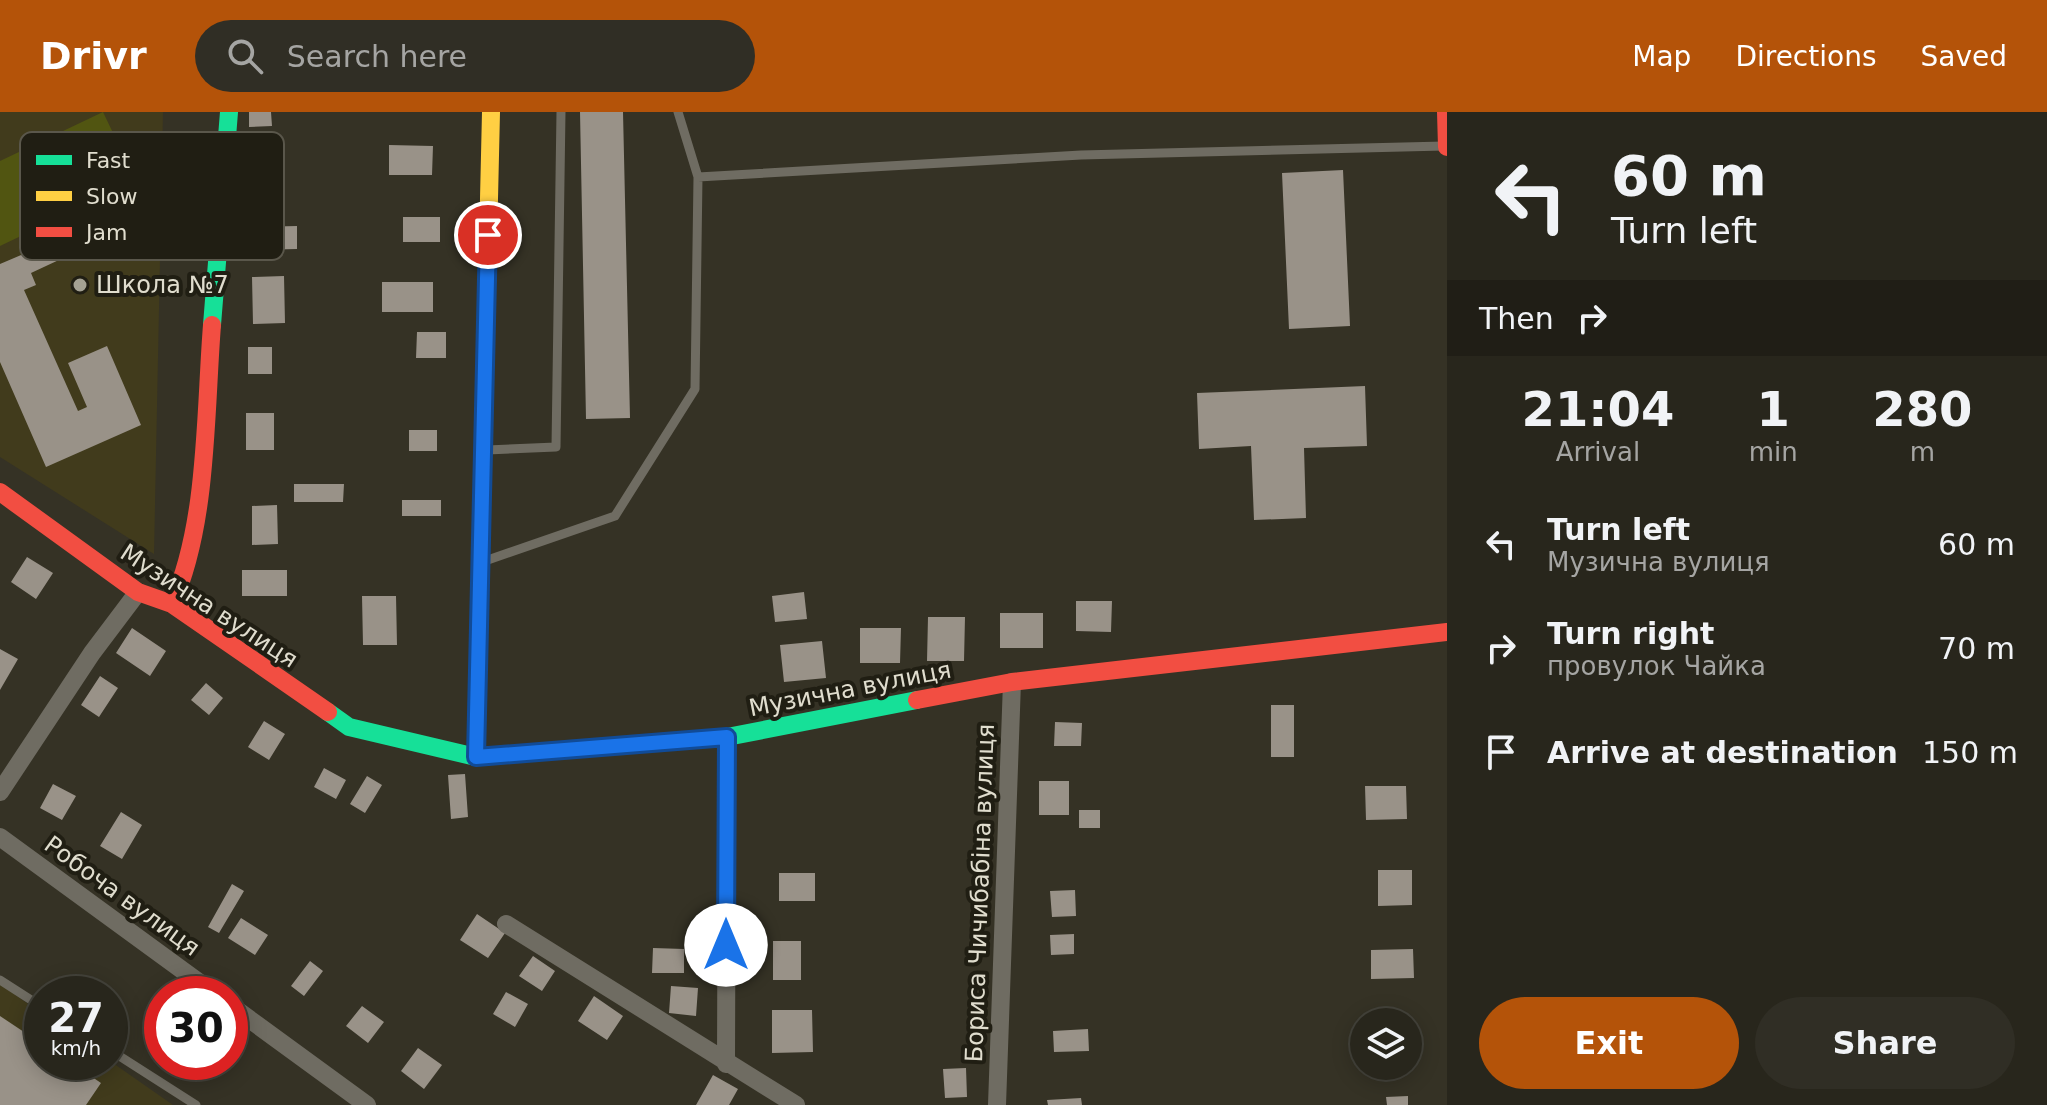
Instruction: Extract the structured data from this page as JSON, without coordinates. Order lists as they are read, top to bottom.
{
  "streets": {
    "street": ["Музична вулиця", "Бориса Чичибабіна вулиця", "Робоча вулиця"]
  },
  "crossings": [
    ["Музична вулиця", "Бориса Чичибабіна вулиця"]
  ],
  "places": ["Школа №7"],
  "legend": ["Fast", "Slow", "Jam"],
  "page": {
    "header": "Drivr",
    "search": "Search here",
    "nav": ["Map", "Directions", "Saved"],
    "turn": ["60 m", "Turn left"],
    "then": "Then",
    "eta": [
      "21:04",
      "Arrival",
      "1",
      "min",
      "280",
      "m"
    ],
    "list": [
      {
        "name": "Turn left",
        "note": "Музична вулиця",
        "value": "60 m"
      },
      {
        "name": "Turn right",
        "note": "провулок Чайка",
        "value": "70 m"
      },
      {
        "name": "Arrive at destination",
        "value": "150 m"
      }
    ],
    "speed": "27 km/h",
    "limit": "30",
    "buttons": ["Exit", "Share"]
  }
}
